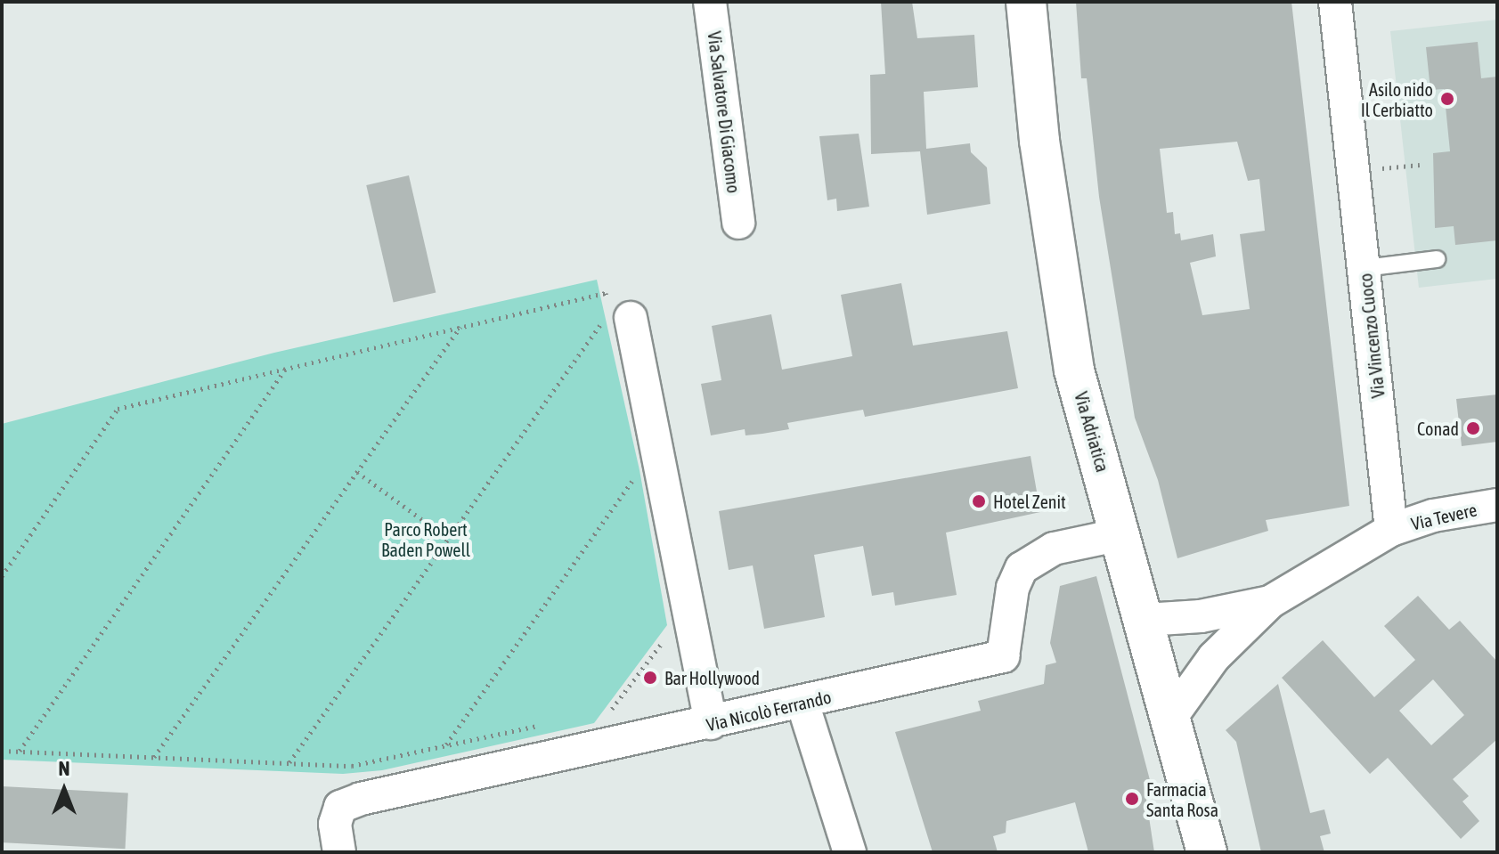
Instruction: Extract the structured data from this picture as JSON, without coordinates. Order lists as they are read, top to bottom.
{
  "streets": {
    "street": [
      "Via Salvatore Di Giacomo",
      "Via Vincenzo Cuoco",
      "Via Adriatica",
      "Via Tevere",
      "Via Nicolò Ferrando"
    ]
  },
  "crossings": [
    ["Via Vincenzo Cuoco", "Via Tevere"],
    ["Via Adriatica", "Via Nicolò Ferrando"]
  ],
  "parks": ["Parco Robert Baden Powell"],
  "places": [
    "Asilo nido Il Cerbiatto",
    "Conad",
    "Hotel Zenit",
    "Bar Hollywood",
    "Farmacia Santa Rosa"
  ],
  "north": "top"
}
